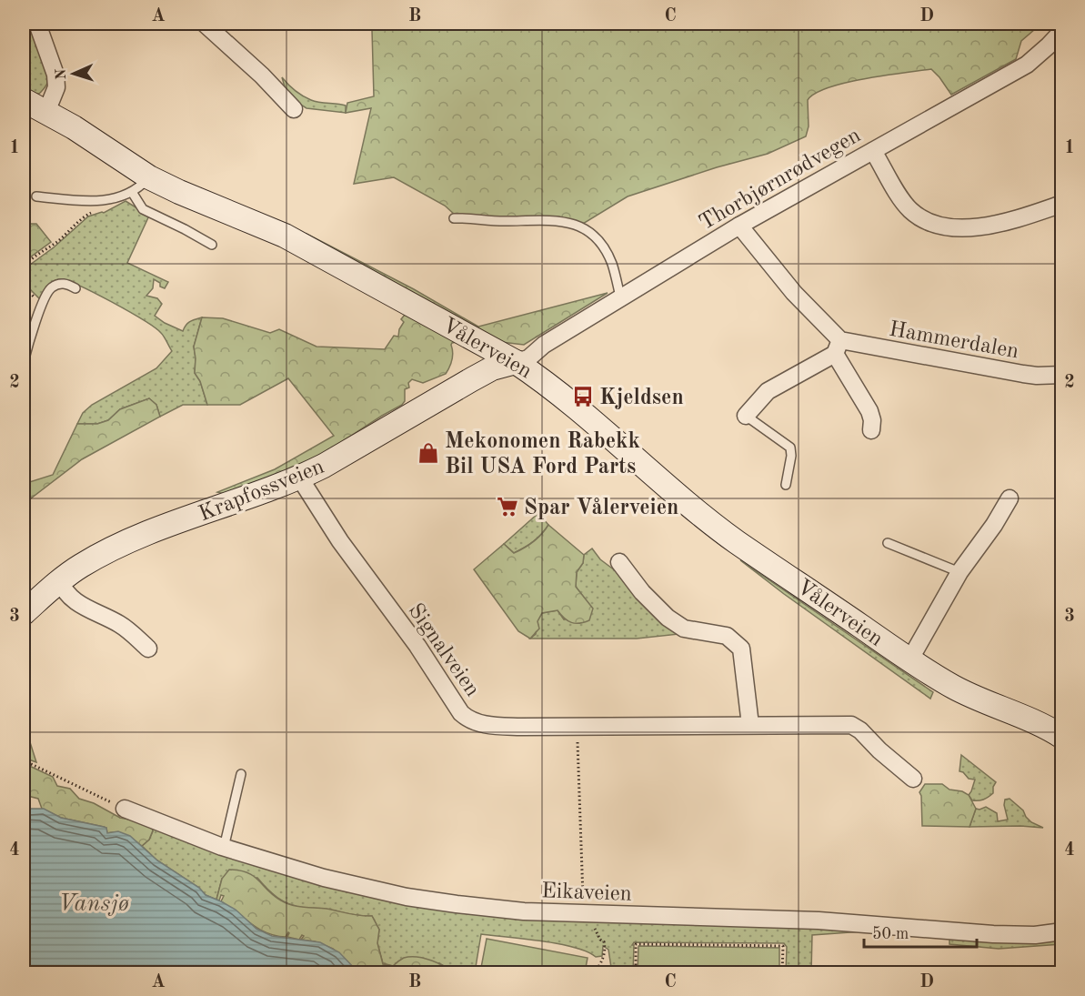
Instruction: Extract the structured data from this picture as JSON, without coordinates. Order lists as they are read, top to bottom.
{
  "streets": {
    "street": [
      "Thorbjørnrødvegen",
      "Hammerdalen",
      "Vålerveien",
      "Krapfossveien",
      "Signalveien",
      "Eikaveien"
    ]
  },
  "crossings": [
    ["Thorbjørnrødvegen", "Vålerveien"],
    ["Thorbjørnrødvegen", "Krapfossveien"],
    ["Vålerveien", "Krapfossveien"],
    ["Krapfossveien", "Signalveien"]
  ],
  "water": ["Vansjø"],
  "places": {
    "bus stop": ["Kjeldsen"],
    "shop": ["Mekonomen Rabekk Bil USA Ford Parts"],
    "supermarket": ["Spar Vålerveien"]
  },
  "scale_bar": "50 m",
  "north": "left",
  "grid": {
    "columns": [
      "A",
      "B",
      "C",
      "D"
    ],
    "rows": [
      "1",
      "2",
      "3",
      "4"
    ]
  }
}
